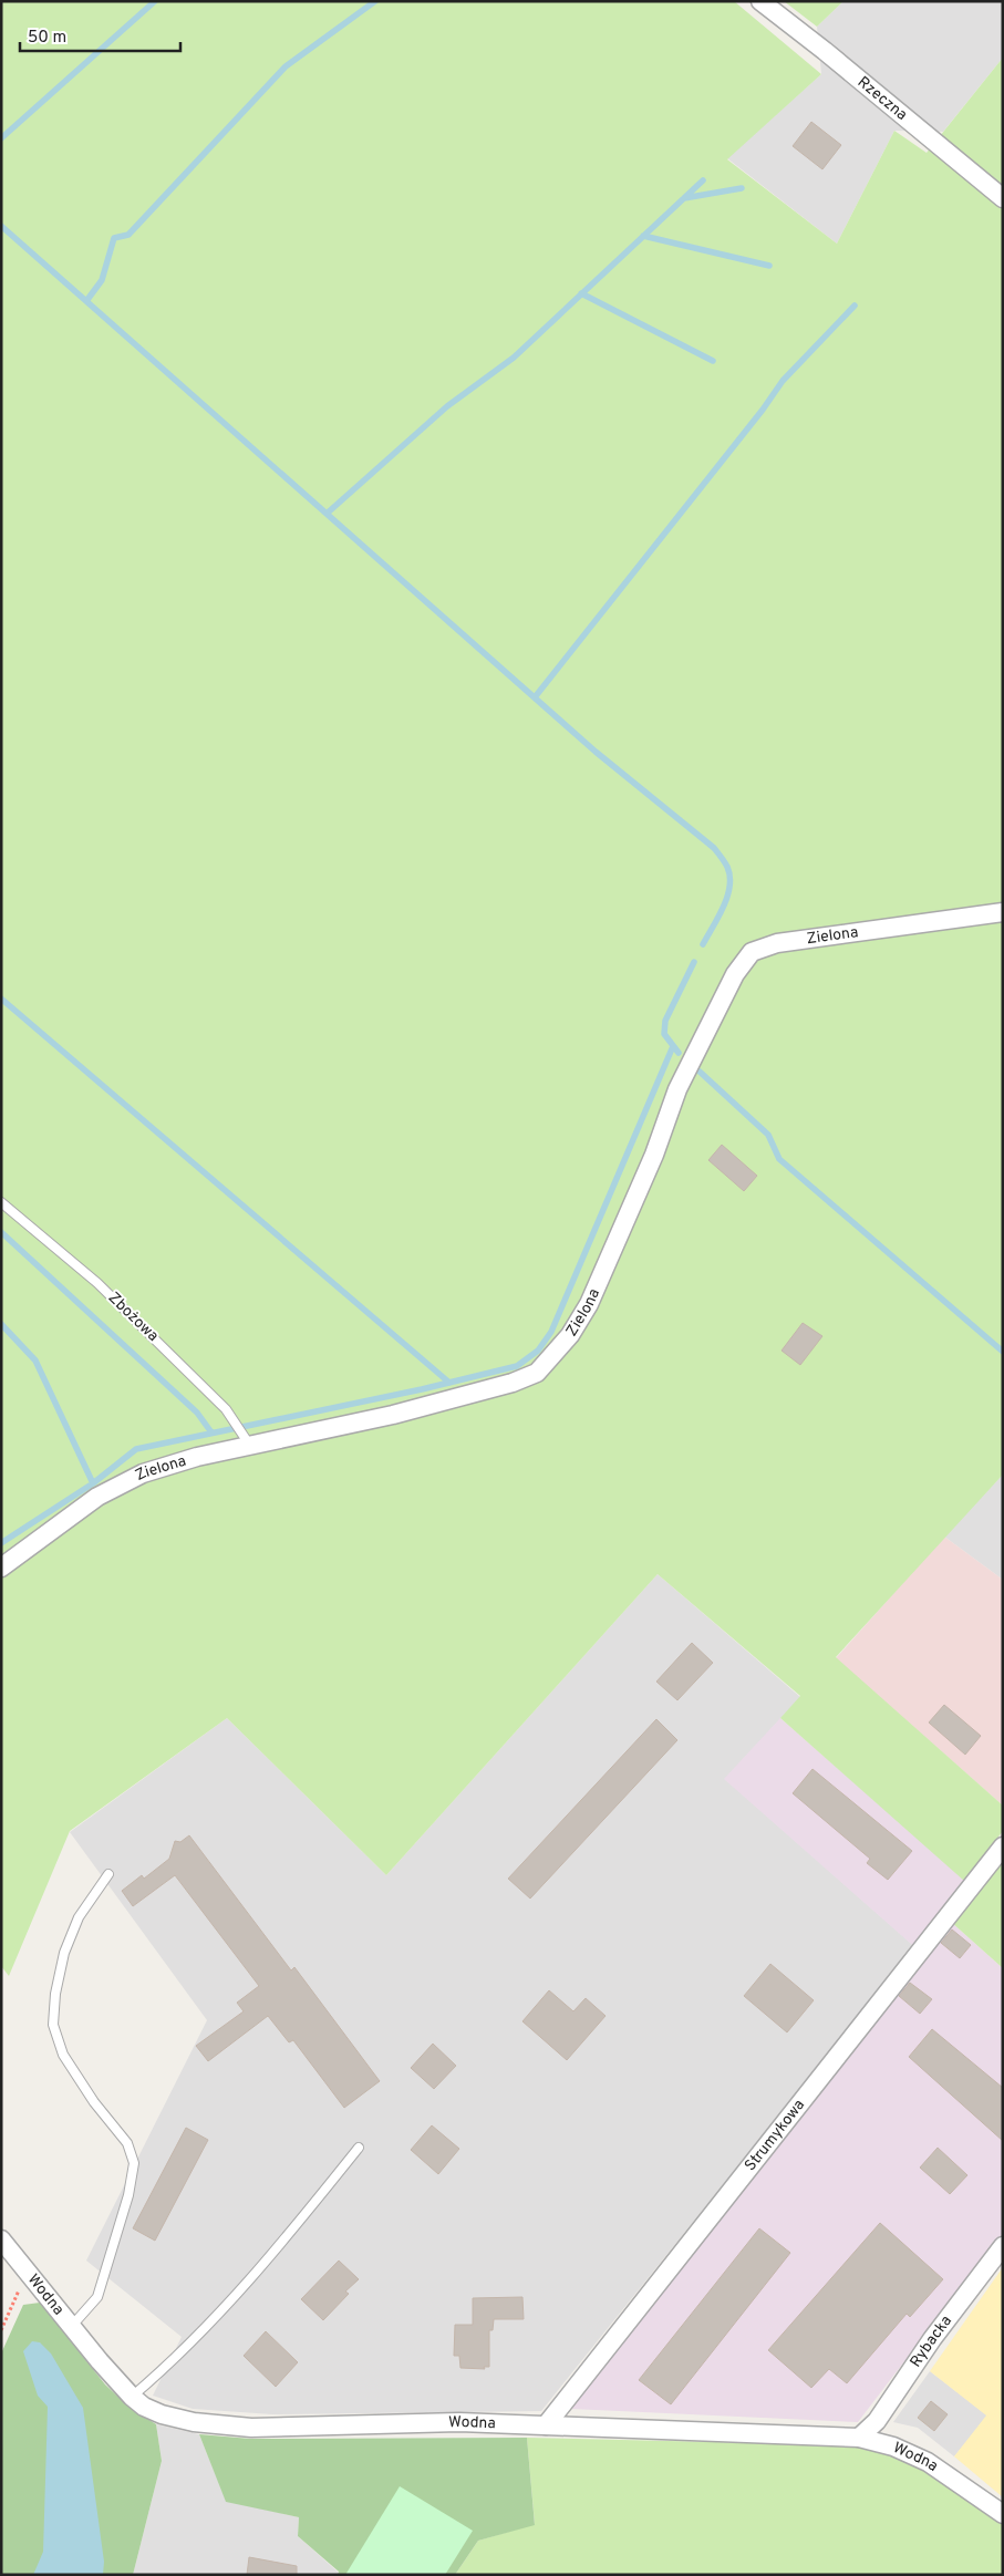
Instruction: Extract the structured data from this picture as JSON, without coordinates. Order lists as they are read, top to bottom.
{
  "streets": {
    "street": [
      "Rzeczna",
      "Zielona",
      "Strumykowa",
      "Wodna",
      "Rybacka"
    ],
    "lane": ["Zbożowa"]
  },
  "crossings": [
    ["Zielona", "Zbożowa"],
    ["Strumykowa", "Wodna"],
    ["Wodna", "Rybacka"]
  ],
  "scale_bar": "50 m"
}
